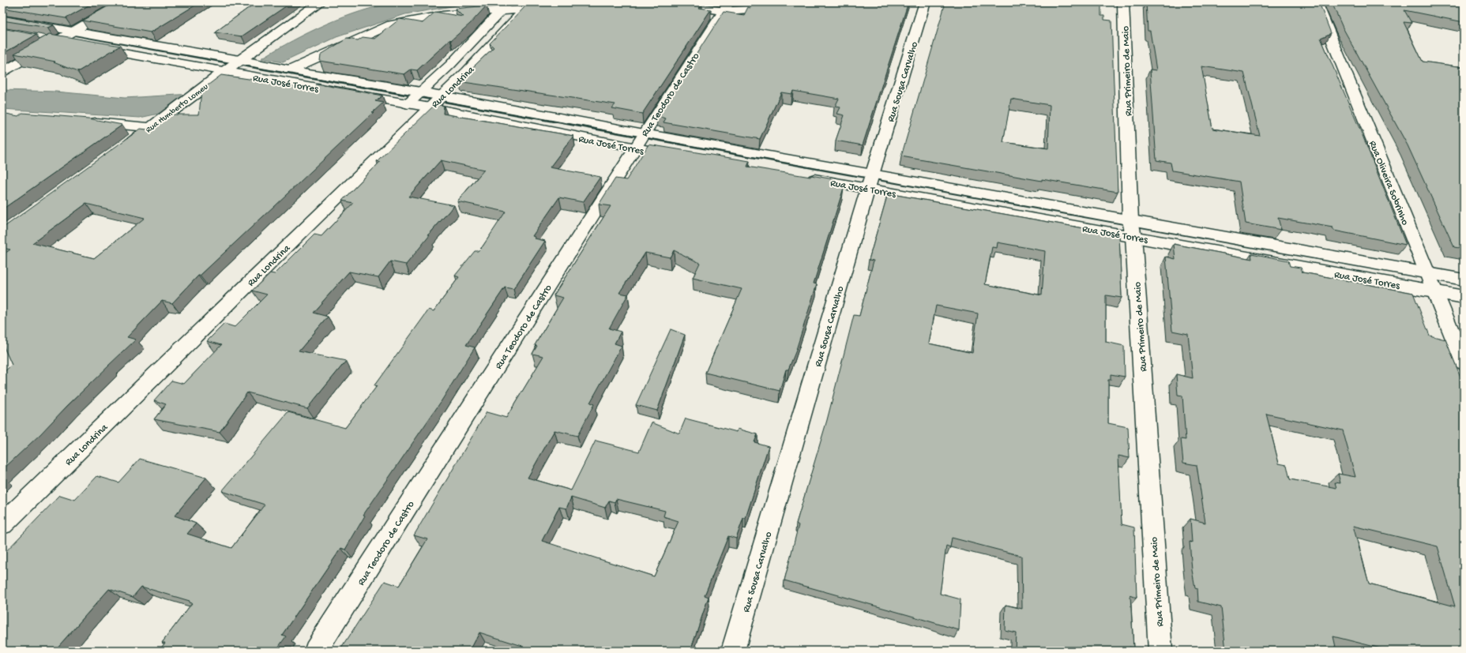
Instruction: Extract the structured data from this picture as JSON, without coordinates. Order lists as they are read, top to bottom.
{
  "streets": {
    "street": [
      "Rua Primeiro de Maio",
      "Rua Sousa Carvalho",
      "Rua José Torres",
      "Rua Londrina",
      "Rua Teodoro de Castro",
      "Rua Humberto Lomeu",
      "Rua Oliveira Sobrinho"
    ]
  },
  "crossings": [
    ["Rua Primeiro de Maio", "Rua José Torres"],
    ["Rua Sousa Carvalho", "Rua José Torres"],
    ["Rua José Torres", "Rua Londrina"],
    ["Rua José Torres", "Rua Teodoro de Castro"],
    ["Rua José Torres", "Rua Humberto Lomeu"],
    ["Rua José Torres", "Rua Oliveira Sobrinho"]
  ]
}
